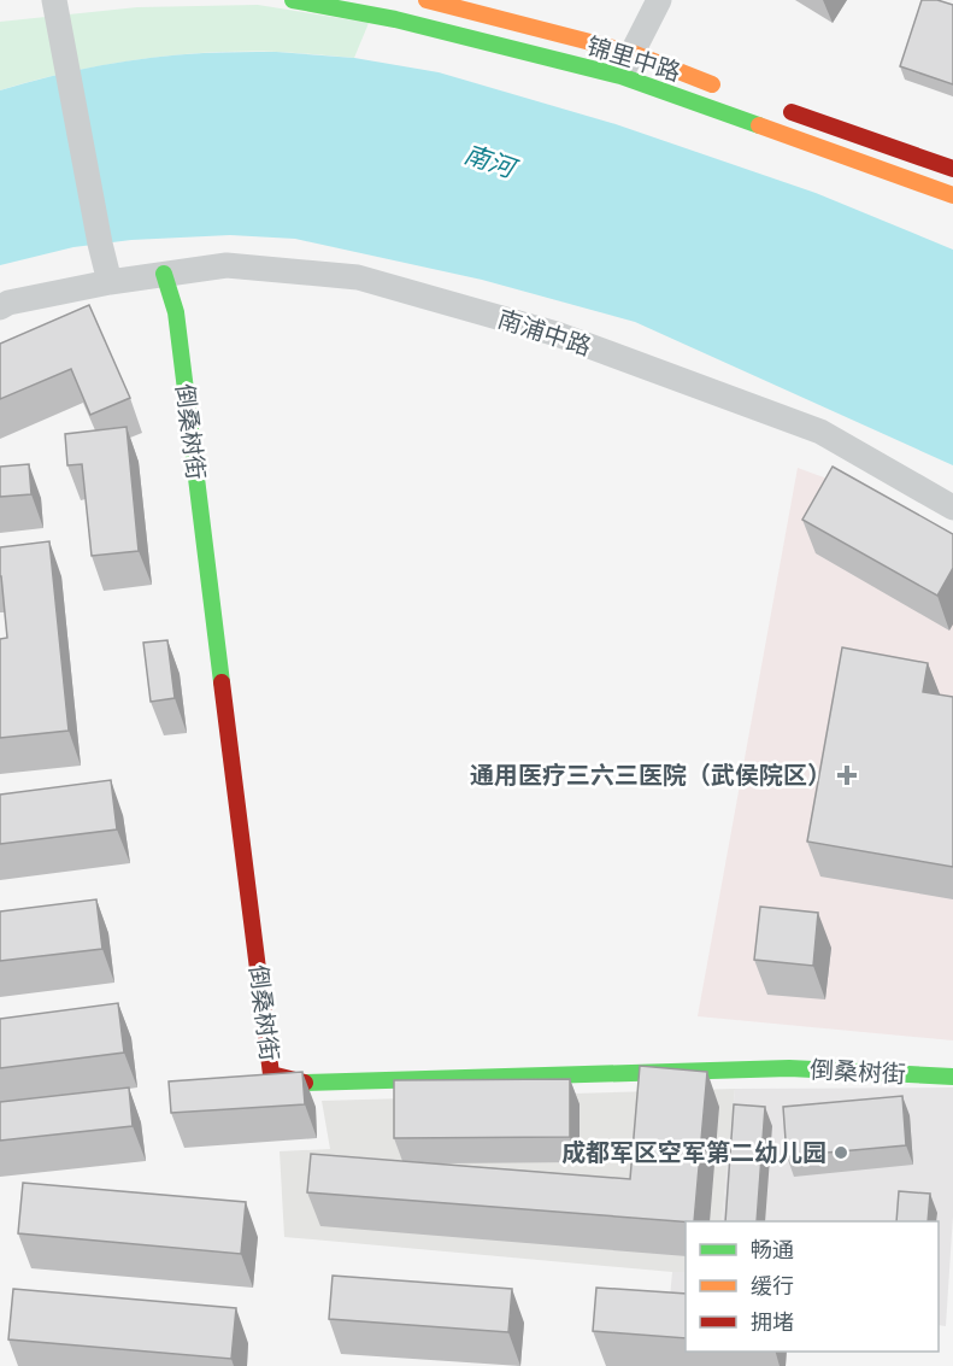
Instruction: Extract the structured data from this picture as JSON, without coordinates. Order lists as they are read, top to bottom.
{
  "streets": {
    "street": ["锦里中路", "南浦中路", "倒桑树街"]
  },
  "crossings": [
    ["南浦中路", "倒桑树街"]
  ],
  "water": ["南河"],
  "places": {
    "health": ["通用医疗三六三医院（武侯院区）"],
    "other": ["成都军区空军第二幼儿园"]
  },
  "legend": ["畅通", "缓行", "拥堵"]
}
